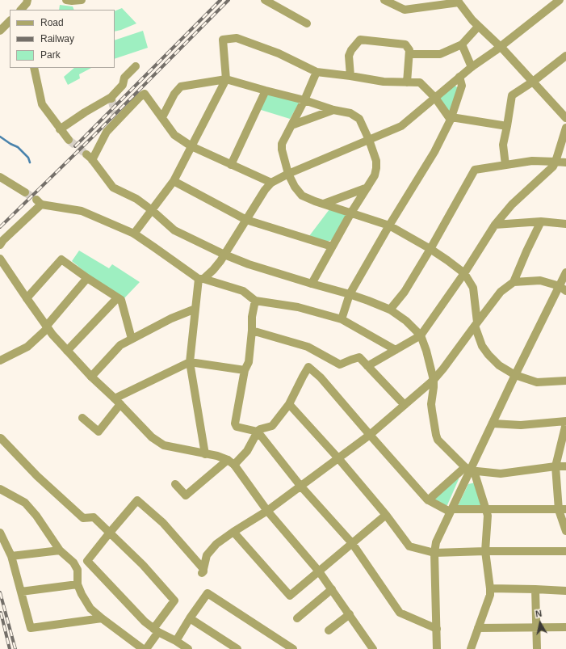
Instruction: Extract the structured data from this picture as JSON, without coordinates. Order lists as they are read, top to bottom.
{
  "legend": ["Road", "Railway", "Park"],
  "north": "top"
}
